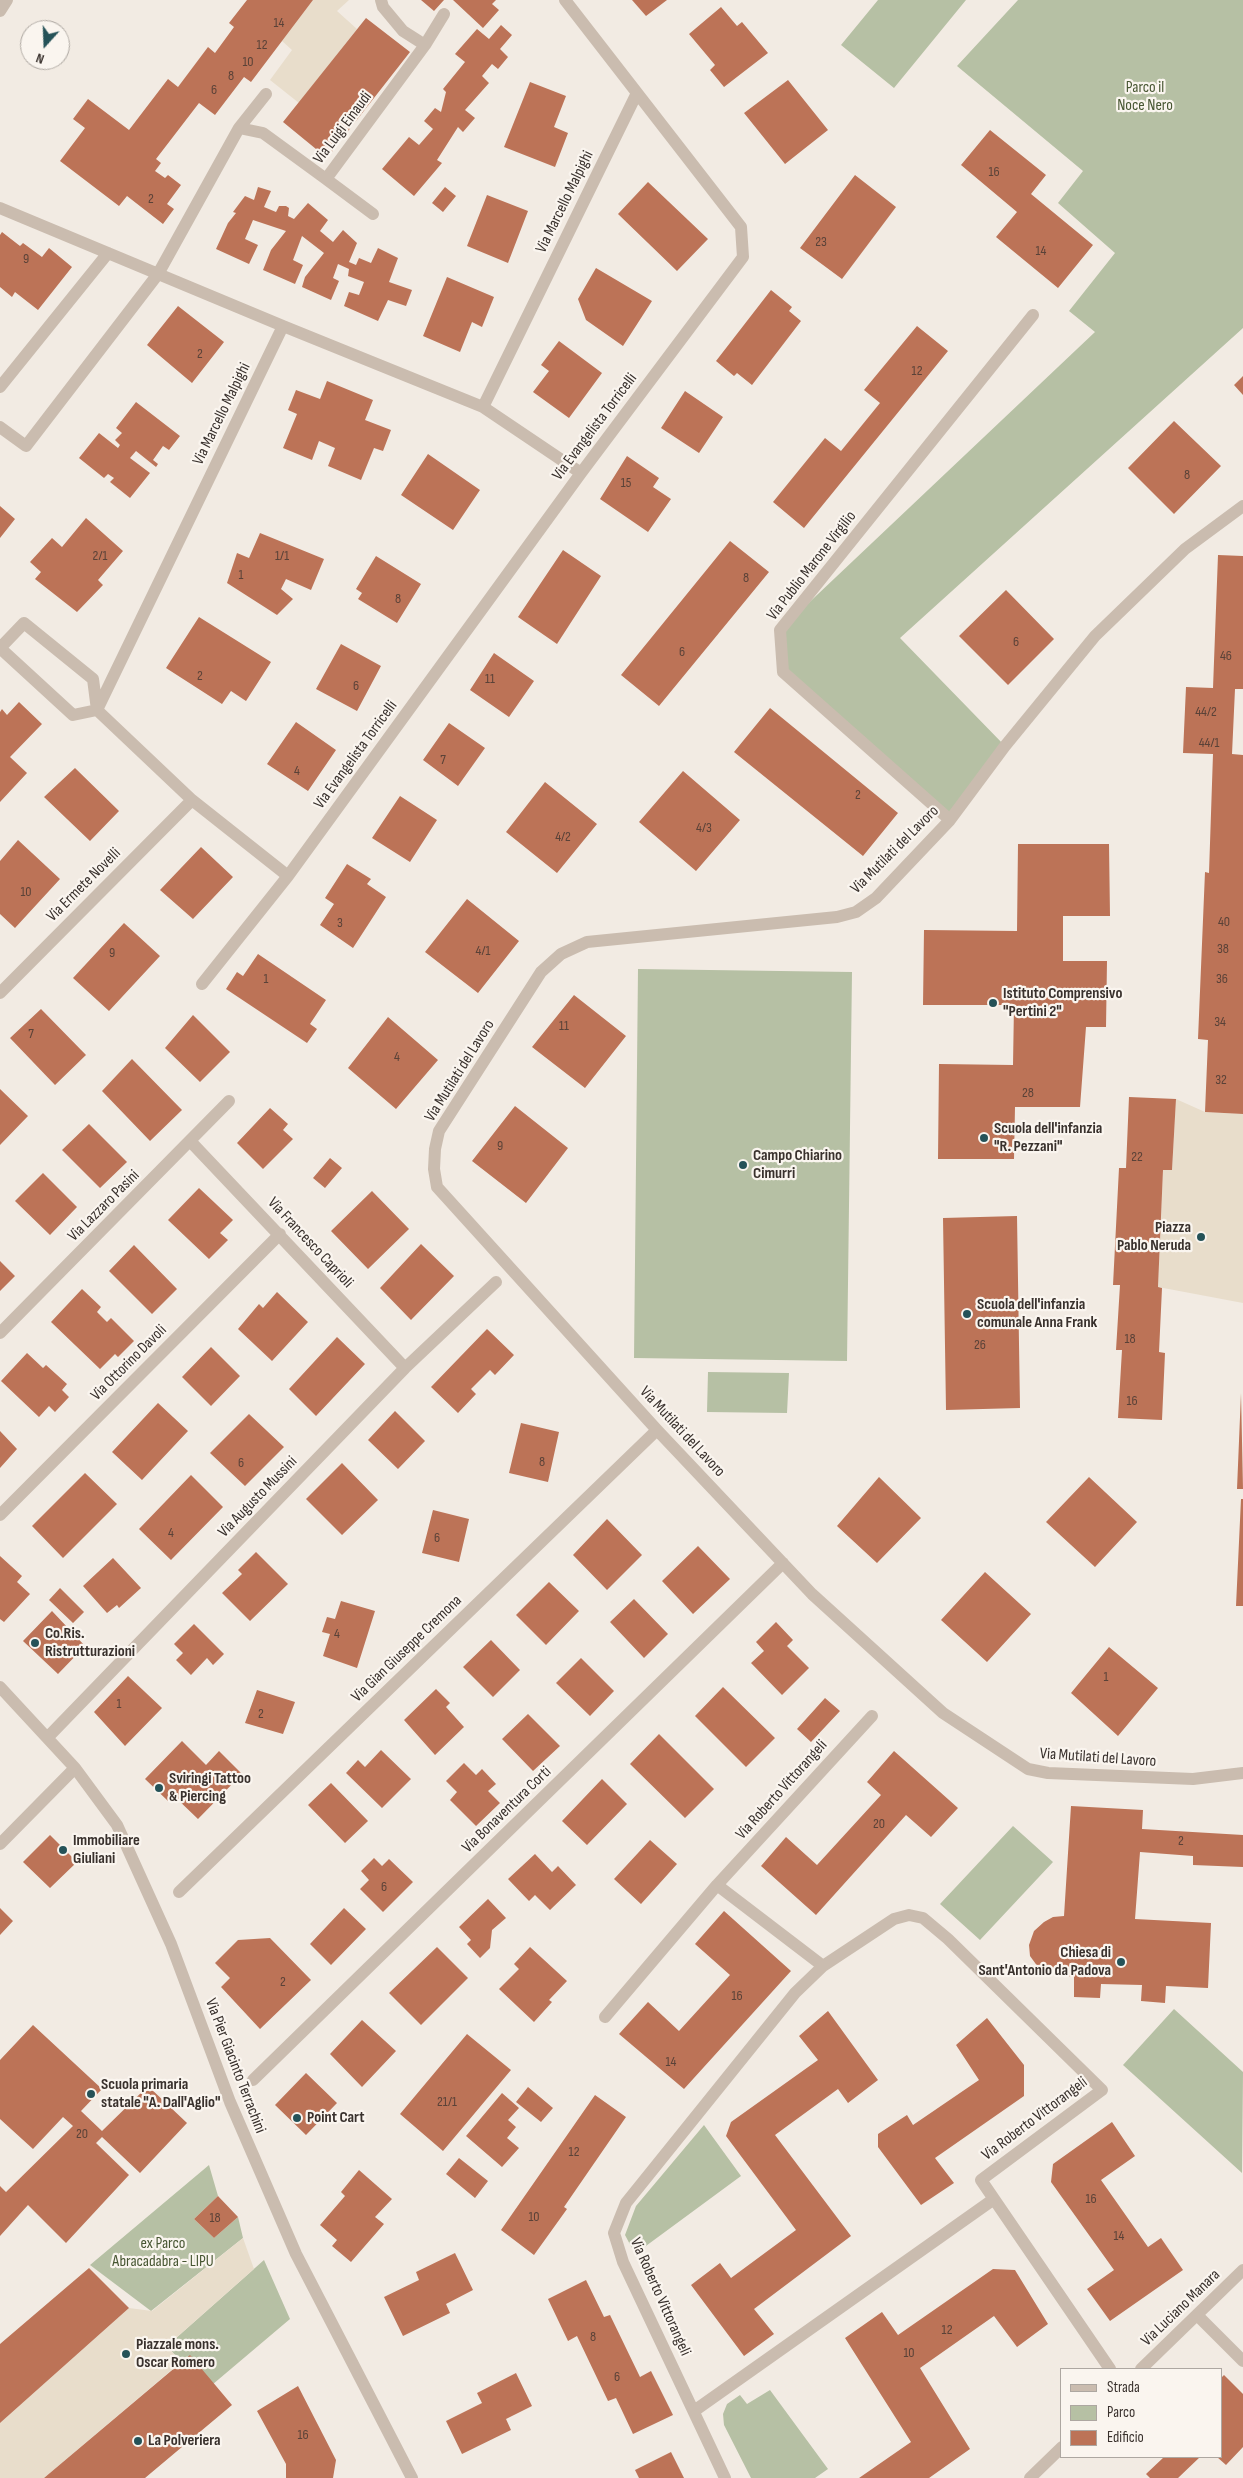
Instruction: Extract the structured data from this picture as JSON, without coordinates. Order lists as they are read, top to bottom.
{
  "streets": {
    "street": [
      "Via Luigi Einaudi",
      "Via Marcello Malpighi",
      "Via Evangelista Torricelli",
      "Via Publio Marone Virgilio",
      "Via Mutilati del Lavoro",
      "Via Ermete Novelli",
      "Via Lazzaro Pasini",
      "Via Francesco Caprioli",
      "Via Ottorino Davoli",
      "Via Augusto Mussini",
      "Via Gian Giuseppe Cremona",
      "Via Roberto Vittorangeli",
      "Via Bonaventura Corti",
      "Via Pier Giacinto Terrachini",
      "Via Luciano Manara"
    ]
  },
  "crossings": [
    ["Via Marcello Malpighi", "Via Evangelista Torricelli"],
    ["Via Publio Marone Virgilio", "Via Mutilati del Lavoro"],
    ["Via Mutilati del Lavoro", "Via Gian Giuseppe Cremona"],
    ["Via Mutilati del Lavoro", "Via Bonaventura Corti"],
    ["Via Lazzaro Pasini", "Via Francesco Caprioli"],
    ["Via Francesco Caprioli", "Via Ottorino Davoli"],
    ["Via Francesco Caprioli", "Via Augusto Mussini"],
    ["Via Augusto Mussini", "Via Pier Giacinto Terrachini"]
  ],
  "parks": ["Parco il Noce Nero", "ex Parco Abracadabra - LIPU"],
  "places": [
    "Istituto Comprensivo \"Pertini 2\"",
    "Scuola dell'infanzia \"R. Pezzani\"",
    "Campo Chiarino Cimurri",
    "Piazza Pablo Neruda",
    "Scuola dell'infanzia comunale Anna Frank",
    "Co.Ris. Ristrutturazioni",
    "Sviringi Tattoo & Piercing",
    "Immobiliare Giuliani",
    "Chiesa di Sant'Antonio da Padova",
    "Scuola primaria statale \"A. Dall'Aglio\"",
    "Point Cart",
    "Piazzale mons. Oscar Romero",
    "La Polveriera"
  ],
  "house_numbers": [
    "14",
    "12",
    "10",
    "8",
    "6",
    "16",
    "2",
    "23",
    "14",
    "9",
    "2",
    "12",
    "8",
    "15",
    "2/1",
    "1/1",
    "1",
    "8",
    "8",
    "6",
    "6",
    "46",
    "2",
    "11",
    "6",
    "44/2",
    "44/1",
    "7",
    "4",
    "2",
    "4/3",
    "4/2",
    "10",
    "40",
    "3",
    "38",
    "4/1",
    "9",
    "1",
    "36",
    "34",
    "11",
    "7",
    "4",
    "32",
    "28",
    "9",
    "22",
    "18",
    "26",
    "16",
    "8",
    "6",
    "4",
    "6",
    "4",
    "1",
    "1",
    "2",
    "20",
    "2",
    "6",
    "2",
    "16",
    "14",
    "21/1",
    "20",
    "12",
    "16",
    "10",
    "18",
    "14",
    "12",
    "8",
    "10",
    "6",
    "16"
  ],
  "legend": ["Strada", "Parco", "Edificio"],
  "north": "bottom"
}
